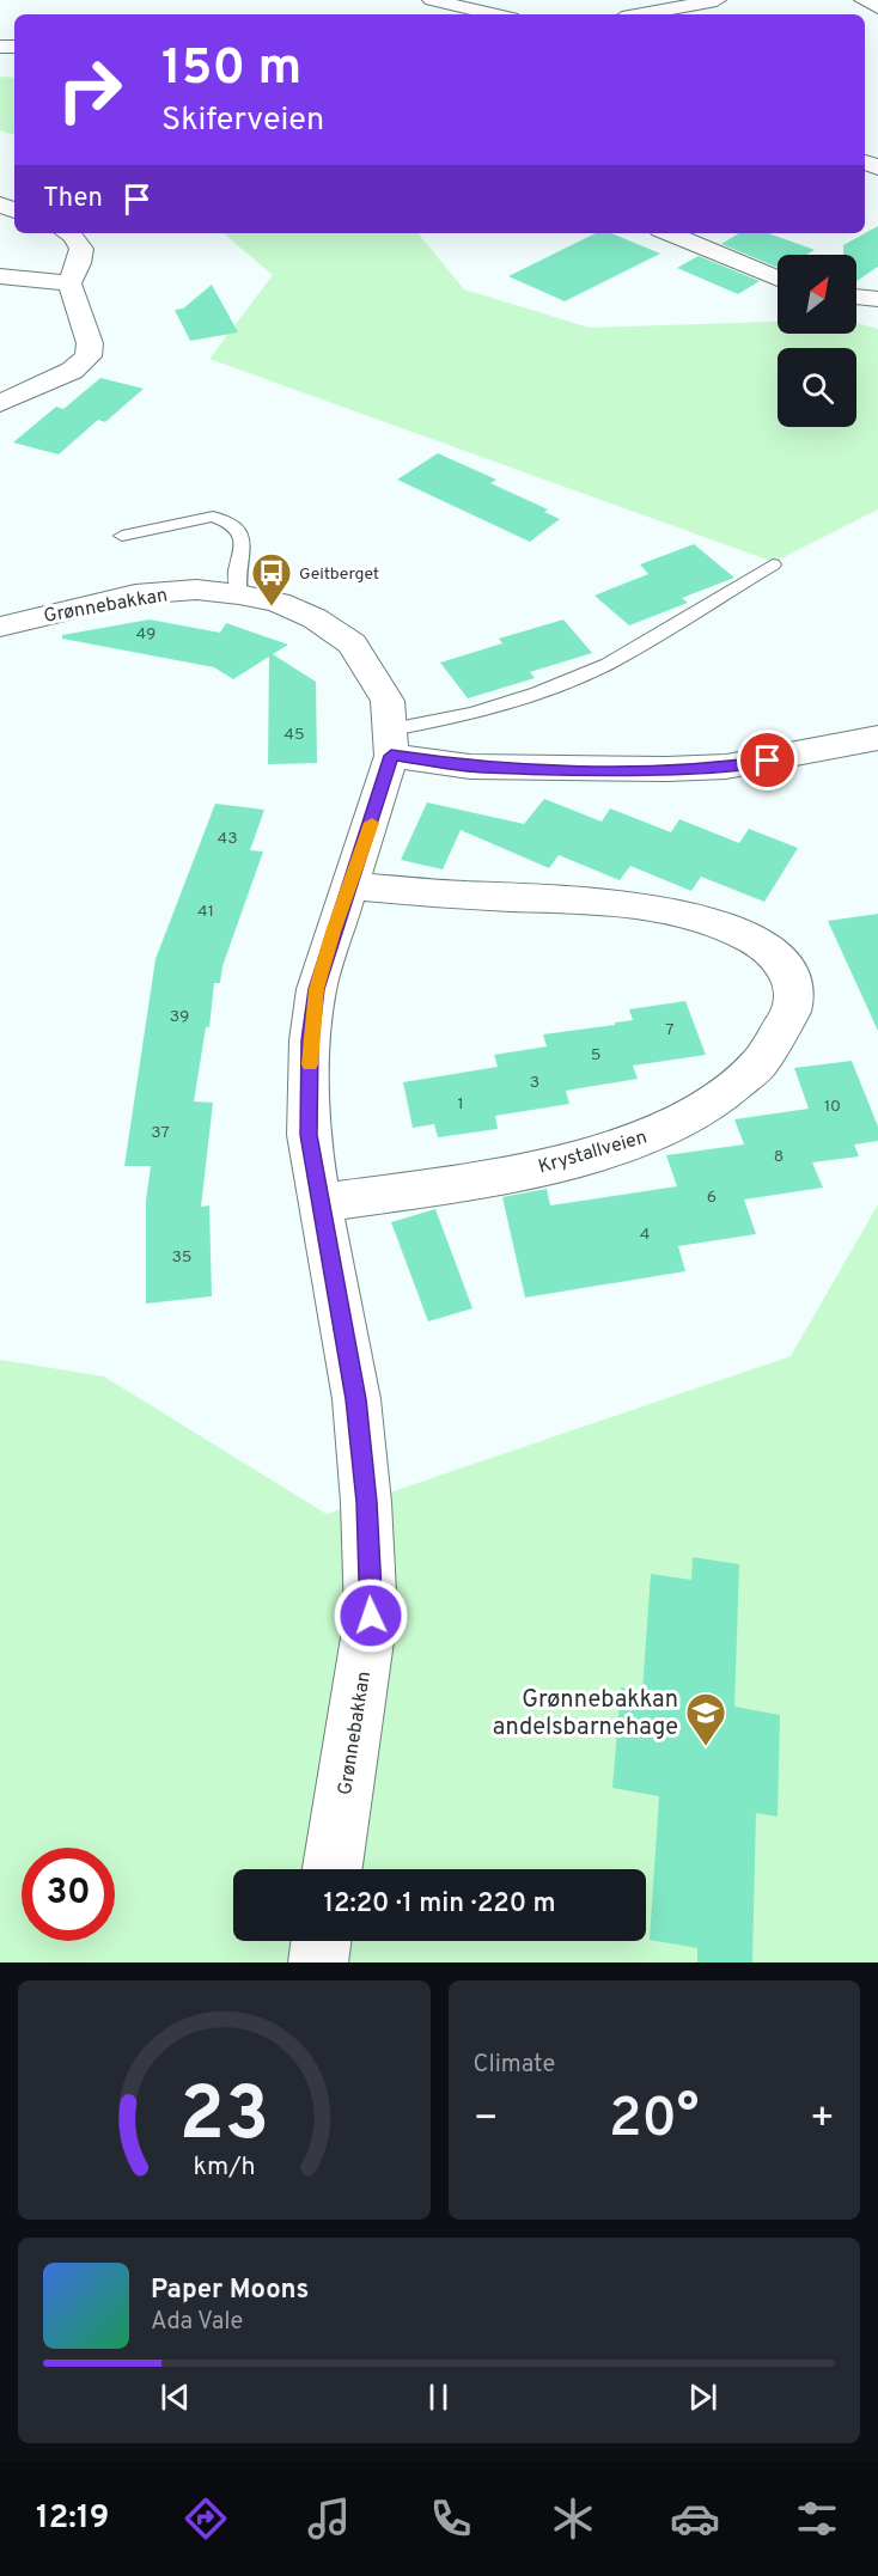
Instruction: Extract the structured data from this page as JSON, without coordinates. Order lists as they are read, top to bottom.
{
  "streets": {
    "main road": ["Grønnebakkan", "Krystallveien"]
  },
  "crossings": [
    ["Grønnebakkan", "Krystallveien"]
  ],
  "places": {
    "bus stop": ["Geitberget"],
    "school or university": ["Grønnebakkan andelsbarnehage"]
  },
  "house_numbers": [
    "49",
    "45",
    "43",
    "41",
    "39",
    "7",
    "5",
    "3",
    "1",
    "10",
    "37",
    "8",
    "6",
    "4",
    "35"
  ],
  "north": "top right",
  "page": {
    "turn": ["150 m", "Skiferveien"],
    "then": "Then",
    "limit": "30",
    "trip": "12:20 · 1 min · 220 m",
    "tile": "Climate",
    "heat": ["−", "20°", "+"],
    "song": ["Paper Moons", "Ada Vale"],
    "tabs": "12:19",
    "gauge": ["23", "km/h"]
  }
}
